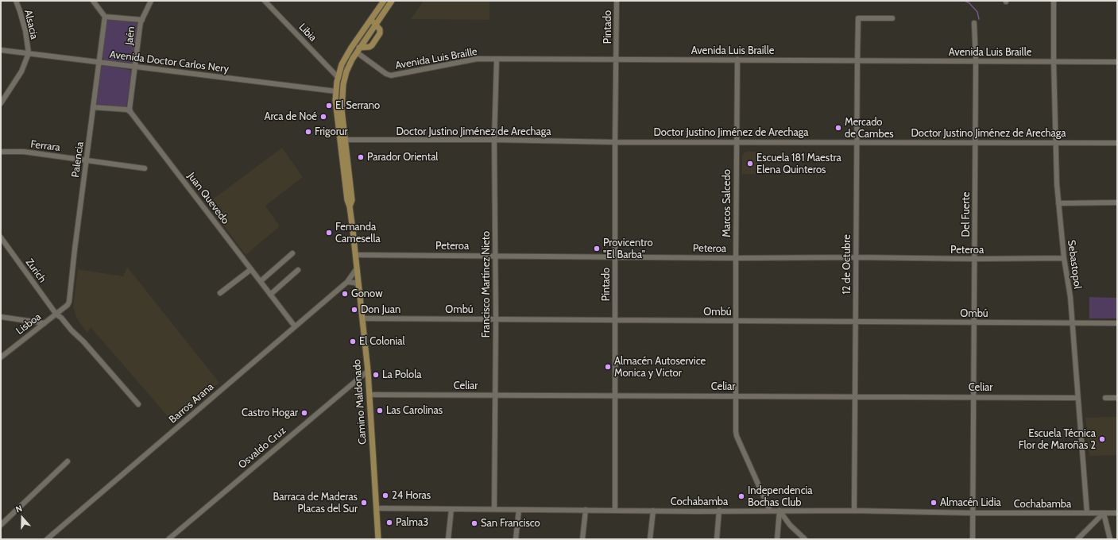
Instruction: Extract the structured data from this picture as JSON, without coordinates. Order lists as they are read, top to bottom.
{
  "streets": {
    "main road": ["Camino Maldonado"],
    "street": [
      "Alsacia",
      "Pintado",
      "Libia",
      "Jaén",
      "Avenida Luis Braille",
      "Avenida Doctor Carlos Nery",
      "Doctor Justino Jiménez de Arechaga",
      "Ferrara",
      "Palencia",
      "Juan Quevedo",
      "Marcos Salcedo",
      "Del Fuerte",
      "Peteroa",
      "12 de Octubre",
      "Sebastopol",
      "Zurich",
      "Francisco Martínez Nieto",
      "Ombú",
      "Lisboa",
      "Celiar",
      "Barros Arana",
      "Osvaldo Cruz",
      "Cochabamba"
    ]
  },
  "crossings": [
    ["Alsacia", "Avenida Doctor Carlos Nery"],
    ["Pintado", "Avenida Luis Braille"],
    ["Pintado", "Doctor Justino Jiménez de Arechaga"],
    ["Pintado", "Peteroa"],
    ["Pintado", "Ombú"],
    ["Pintado", "Celiar"],
    ["Pintado", "Cochabamba"],
    ["Libia", "Camino Maldonado"],
    ["Jaén", "Avenida Doctor Carlos Nery"],
    ["Jaén", "Juan Quevedo"],
    ["Avenida Luis Braille", "Marcos Salcedo"],
    ["Avenida Luis Braille", "Del Fuerte"],
    ["Avenida Luis Braille", "12 de Octubre"],
    ["Avenida Luis Braille", "Sebastopol"],
    ["Avenida Luis Braille", "Francisco Martínez Nieto"],
    ["Avenida Luis Braille", "Camino Maldonado"],
    ["Avenida Doctor Carlos Nery", "Palencia"],
    ["Avenida Doctor Carlos Nery", "Camino Maldonado"],
    ["Doctor Justino Jiménez de Arechaga", "Marcos Salcedo"],
    ["Doctor Justino Jiménez de Arechaga", "Del Fuerte"],
    ["Doctor Justino Jiménez de Arechaga", "12 de Octubre"],
    ["Doctor Justino Jiménez de Arechaga", "Sebastopol"],
    ["Doctor Justino Jiménez de Arechaga", "Francisco Martínez Nieto"],
    ["Doctor Justino Jiménez de Arechaga", "Camino Maldonado"],
    ["Ferrara", "Palencia"],
    ["Palencia", "Lisboa"],
    ["Juan Quevedo", "Barros Arana"],
    ["Marcos Salcedo", "Peteroa"],
    ["Marcos Salcedo", "Ombú"],
    ["Marcos Salcedo", "Celiar"],
    ["Marcos Salcedo", "Cochabamba"],
    ["Del Fuerte", "Peteroa"],
    ["Del Fuerte", "Ombú"],
    ["Del Fuerte", "Celiar"],
    ["Del Fuerte", "Cochabamba"],
    ["Peteroa", "12 de Octubre"],
    ["Peteroa", "Sebastopol"],
    ["Peteroa", "Francisco Martínez Nieto"],
    ["Peteroa", "Camino Maldonado"],
    ["12 de Octubre", "Ombú"],
    ["12 de Octubre", "Celiar"],
    ["12 de Octubre", "Cochabamba"],
    ["Sebastopol", "Ombú"],
    ["Sebastopol", "Celiar"],
    ["Sebastopol", "Cochabamba"],
    ["Zurich", "Lisboa"],
    ["Francisco Martínez Nieto", "Ombú"],
    ["Francisco Martínez Nieto", "Celiar"],
    ["Francisco Martínez Nieto", "Cochabamba"],
    ["Ombú", "Camino Maldonado"],
    ["Celiar", "Camino Maldonado"],
    ["Camino Maldonado", "Barros Arana"],
    ["Camino Maldonado", "Osvaldo Cruz"],
    ["Camino Maldonado", "Cochabamba"]
  ],
  "places": [
    "El Serrano",
    "Arca de Noé",
    "Mercado de Cambes",
    "Frigorur",
    "Parador Oriental",
    "Escuela 181 Maestra Elena Quinteros",
    "Femanda Camesella",
    "Provicentro \"El Barba\"",
    "Gonow",
    "Don Juan",
    "El Colonial",
    "Almacén Autoservice Monica y Victor",
    "La Polola",
    "Las Carolinas",
    "Castro Hogar",
    "Escuela Técnica Flor de Maroñas 2",
    "24 Horas",
    "Independencia Bochas Club",
    "Barraca de Maderas Placas del Sur",
    "Almacén Lidia",
    "Palma3",
    "San Francisco"
  ],
  "north": "top"
}
